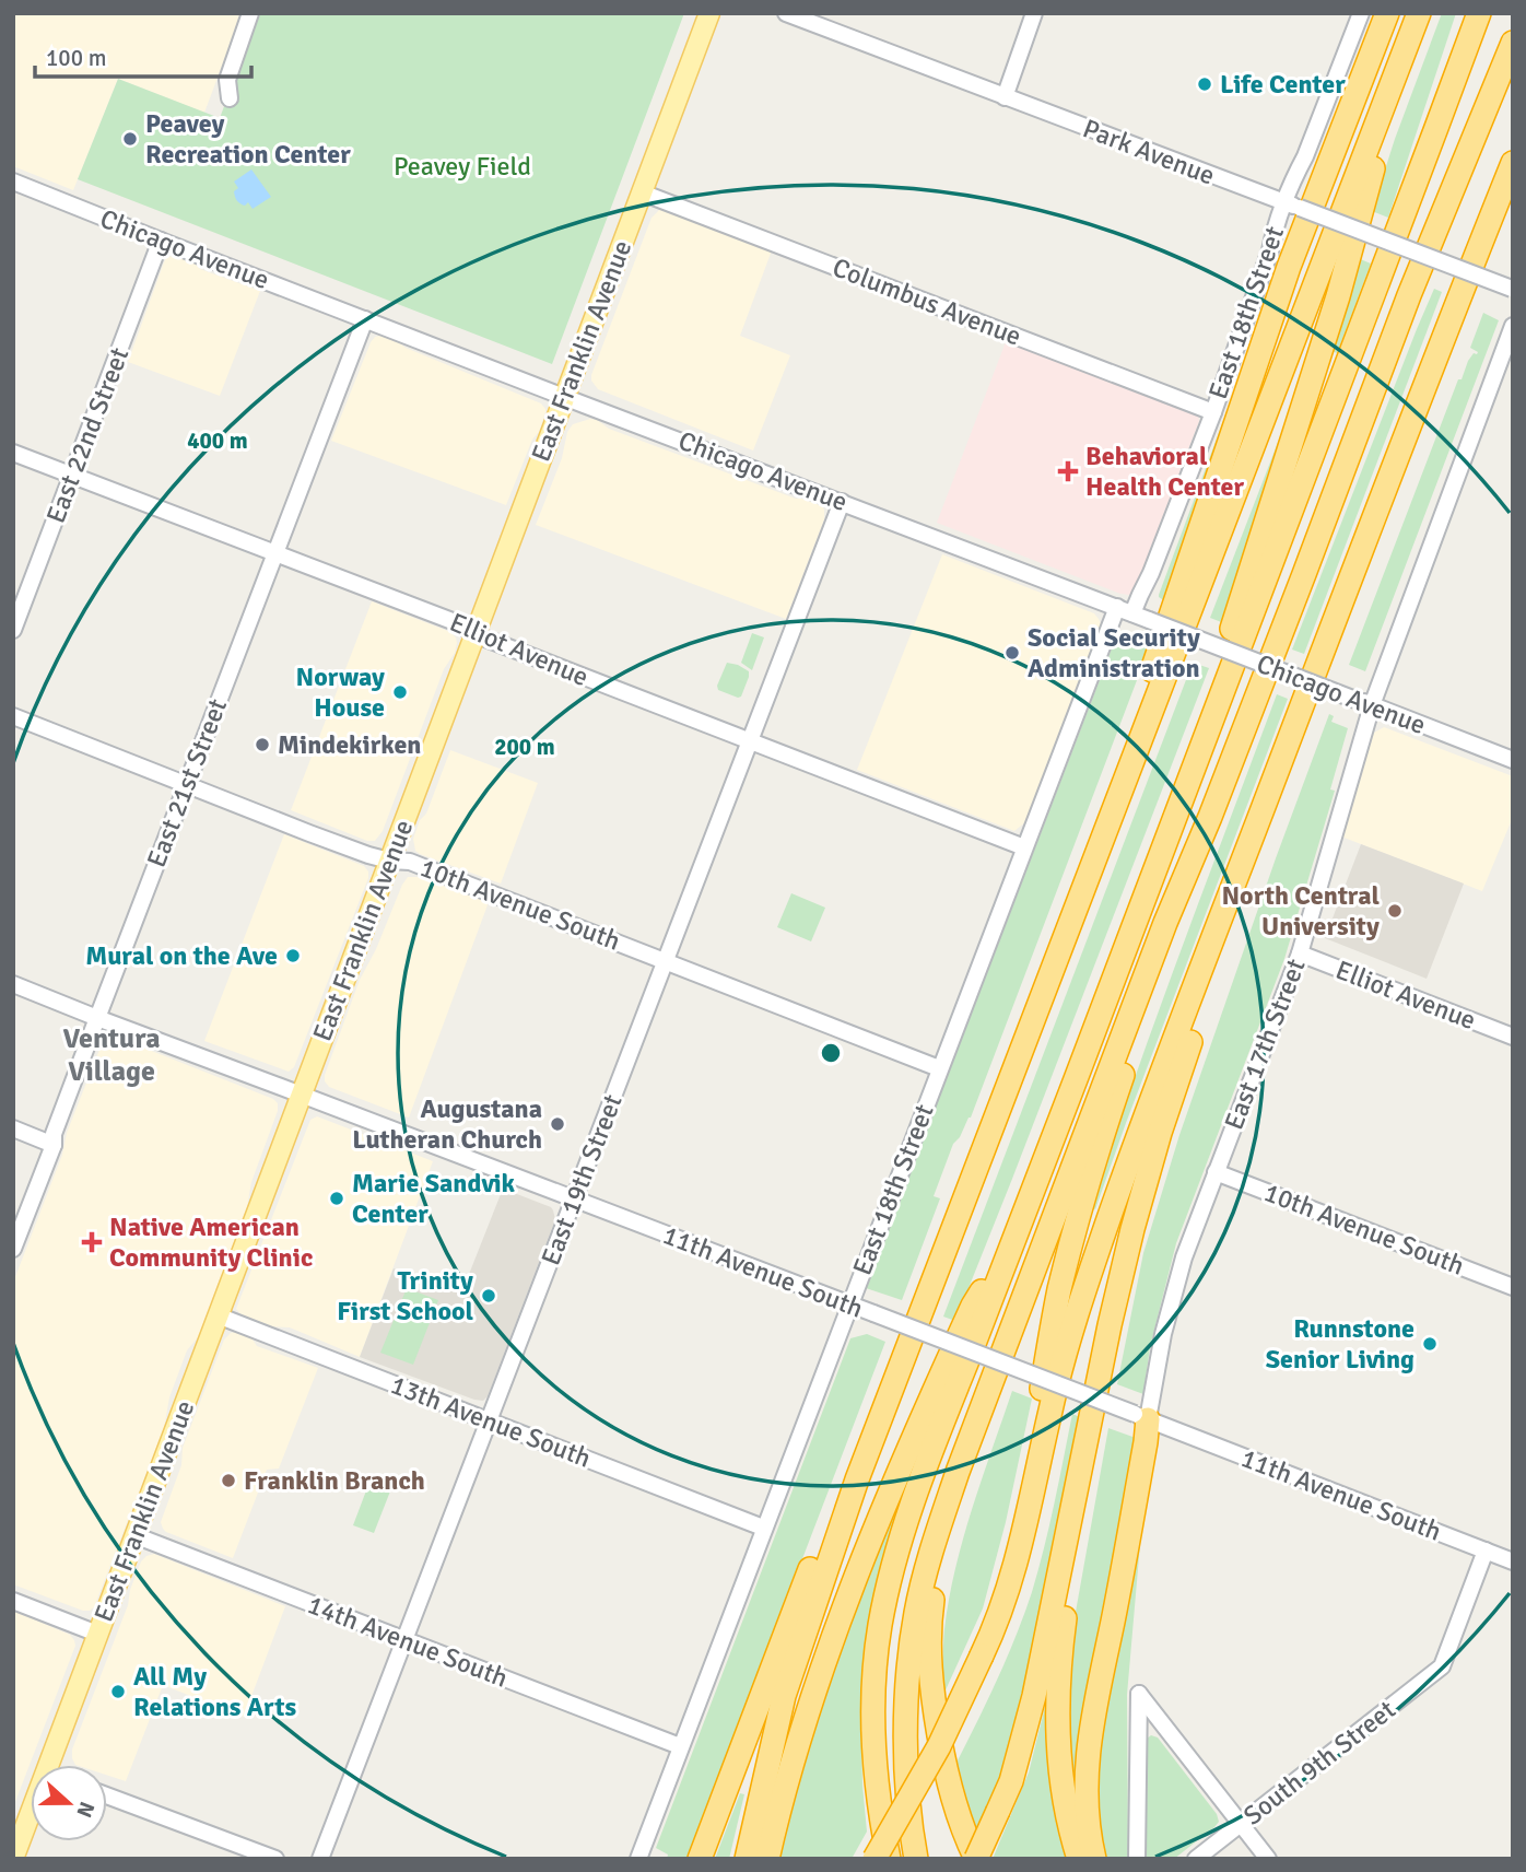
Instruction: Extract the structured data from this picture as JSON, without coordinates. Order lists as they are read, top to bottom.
{
  "streets": {
    "main road": ["East Franklin Avenue"],
    "street": [
      "Park Avenue",
      "Chicago Avenue",
      "Columbus Avenue",
      "East 18th Street",
      "East 22nd Street",
      "Elliot Avenue",
      "East 21st Street",
      "10th Avenue South",
      "East 17th Street",
      "East 19th Street",
      "11th Avenue South",
      "13th Avenue South",
      "14th Avenue South",
      "South 9th Street"
    ]
  },
  "crossings": [
    ["Park Avenue", "East 18th Street"],
    ["Chicago Avenue", "East 18th Street"],
    ["Chicago Avenue", "East Franklin Avenue"],
    ["Chicago Avenue", "East 22nd Street"],
    ["Chicago Avenue", "East 21st Street"],
    ["Chicago Avenue", "East 17th Street"],
    ["Chicago Avenue", "East 19th Street"],
    ["Columbus Avenue", "East 18th Street"],
    ["Columbus Avenue", "East Franklin Avenue"],
    ["East 18th Street", "Elliot Avenue"],
    ["East 18th Street", "10th Avenue South"],
    ["East 18th Street", "11th Avenue South"],
    ["East 18th Street", "13th Avenue South"],
    ["East 18th Street", "14th Avenue South"],
    ["East Franklin Avenue", "Elliot Avenue"],
    ["East Franklin Avenue", "10th Avenue South"],
    ["East Franklin Avenue", "11th Avenue South"],
    ["East Franklin Avenue", "13th Avenue South"],
    ["East Franklin Avenue", "14th Avenue South"],
    ["East 22nd Street", "Elliot Avenue"],
    ["Elliot Avenue", "East 21st Street"],
    ["Elliot Avenue", "East 17th Street"],
    ["Elliot Avenue", "East 19th Street"],
    ["East 21st Street", "10th Avenue South"],
    ["East 21st Street", "11th Avenue South"],
    ["10th Avenue South", "East 17th Street"],
    ["10th Avenue South", "East 19th Street"],
    ["East 17th Street", "11th Avenue South"],
    ["East 19th Street", "11th Avenue South"],
    ["East 19th Street", "13th Avenue South"],
    ["East 19th Street", "14th Avenue South"],
    ["11th Avenue South", "South 9th Street"]
  ],
  "districts": ["Ventura Village"],
  "parks": ["Peavey Field"],
  "places": {
    "other": [
      "Life Center",
      "Peavey Recreation Center",
      "Social Security Administration",
      "Norway House",
      "Mindekirken",
      "North Central University",
      "Mural on the Ave",
      "Augustana Lutheran Church",
      "Marie Sandvik Center",
      "Trinity First School",
      "Runnstone Senior Living",
      "Franklin Branch",
      "All My Relations Arts"
    ],
    "health": ["Behavioral Health Center", "Native American Community Clinic"]
  },
  "scale_bar": "100 m",
  "north": "right",
  "rings": ["400 m", "200 m"]
}
